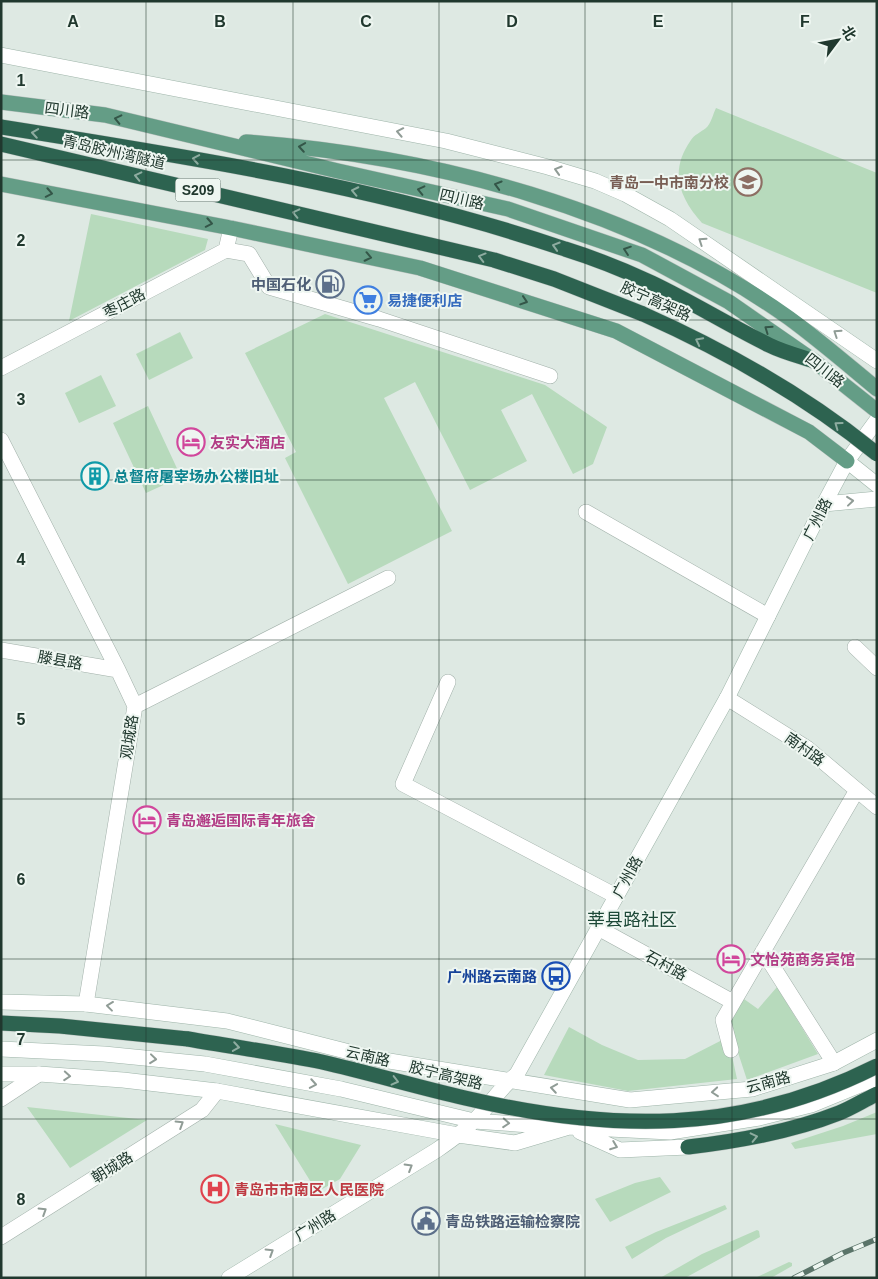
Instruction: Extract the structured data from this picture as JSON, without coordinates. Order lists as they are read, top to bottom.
{
  "streets": {
    "highway": ["青岛胶州湾隧道", "S209", "胶宁高架路"],
    "main road": ["四川路"],
    "street": [
      "枣庄路",
      "广州路",
      "滕县路",
      "观城路",
      "南村路",
      "石村路",
      "云南路",
      "朝城路"
    ]
  },
  "crossings": [
    ["青岛胶州湾隧道", "胶宁高架路"],
    ["广州路", "南村路"],
    ["广州路", "石村路"],
    ["广州路", "云南路"],
    ["滕县路", "观城路"],
    ["观城路", "云南路"]
  ],
  "one_way": ["朝城路"],
  "districts": ["莘县路社区"],
  "places": {
    "school or university": ["青岛一中市南分校"],
    "fuel station": ["中国石化"],
    "supermarket": ["易捷便利店"],
    "hotel": ["友实大酒店", "青岛邂逅国际青年旅舍", "文怡苑商务宾馆"],
    "building": ["总督府屠宰场办公楼旧址"],
    "bus stop": ["广州路云南路"],
    "hospital": ["青岛市市南区人民医院"],
    "public building": ["青岛铁路运输检察院"]
  },
  "north": "top right",
  "grid": {
    "columns": [
      "A",
      "B",
      "C",
      "D",
      "E",
      "F"
    ],
    "rows": [
      "1",
      "2",
      "3",
      "4",
      "5",
      "6",
      "7",
      "8"
    ]
  }
}
